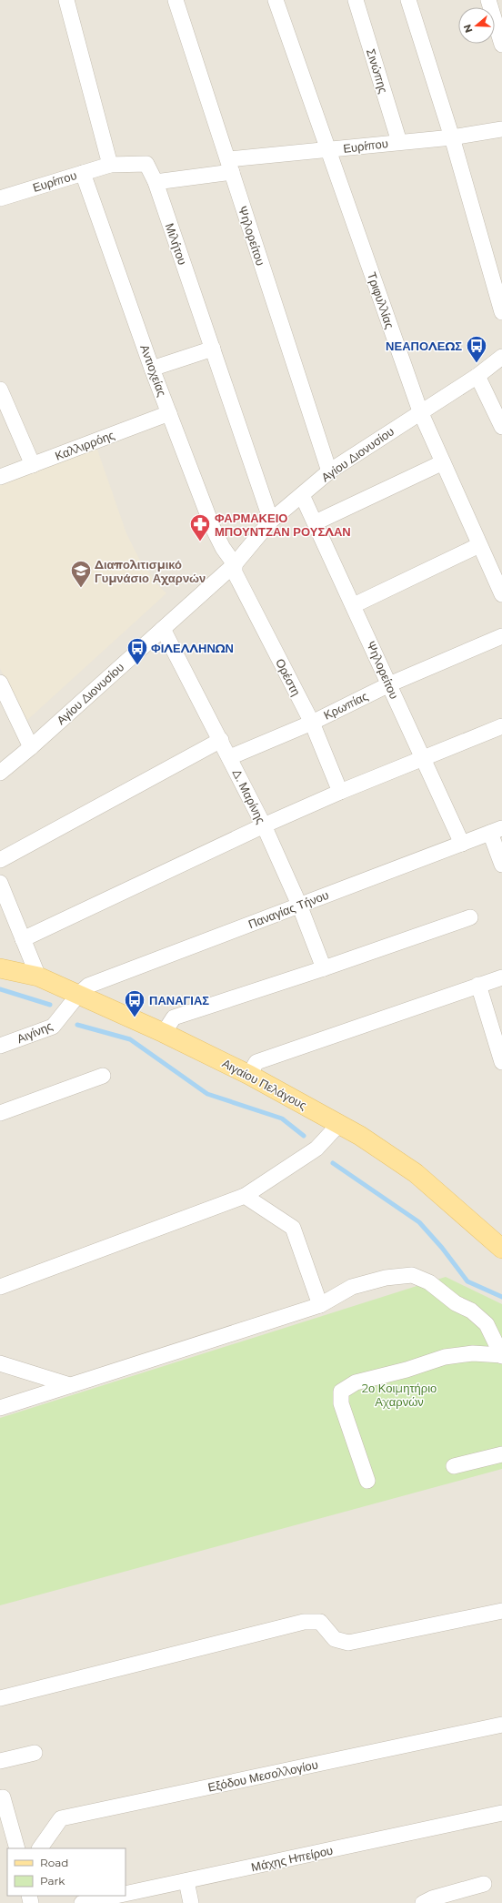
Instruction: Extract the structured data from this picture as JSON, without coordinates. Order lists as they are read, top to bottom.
{
  "streets": {
    "main road": ["Αιγαίου Πελάγους"],
    "street": [
      "Σινώπης",
      "Ευρίπου",
      "Ψηλορείτου",
      "Μιλήτου",
      "Τριφυλλίας",
      "Αντιοχείας",
      "Καλλιρρόης",
      "Αγίου Διονυσίου",
      "Ορέστη",
      "Κρωπίας",
      "Δ. Μαρίνης",
      "Παναγίας Τήνου",
      "Αιγίνης",
      "Εξόδου Μεσολλογίου",
      "Μάχης Ηπείρου"
    ]
  },
  "crossings": [
    ["Σινώπης", "Ευρίπου"],
    ["Ευρίπου", "Ψηλορείτου"],
    ["Ευρίπου", "Μιλήτου"],
    ["Ευρίπου", "Τριφυλλίας"],
    ["Ευρίπου", "Αντιοχείας"],
    ["Ψηλορείτου", "Αγίου Διονυσίου"],
    ["Ψηλορείτου", "Κρωπίας"],
    ["Ψηλορείτου", "Παναγίας Τήνου"],
    ["Μιλήτου", "Αγίου Διονυσίου"],
    ["Τριφυλλίας", "Αγίου Διονυσίου"],
    ["Αντιοχείας", "Καλλιρρόης"],
    ["Αντιοχείας", "Αγίου Διονυσίου"],
    ["Αντιοχείας", "Ορέστη"],
    ["Αγίου Διονυσίου", "Ορέστη"],
    ["Αγίου Διονυσίου", "Δ. Μαρίνης"],
    ["Ορέστη", "Κρωπίας"],
    ["Κρωπίας", "Δ. Μαρίνης"],
    ["Δ. Μαρίνης", "Παναγίας Τήνου"],
    ["Παναγίας Τήνου", "Αιγίνης"],
    ["Παναγίας Τήνου", "Αιγαίου Πελάγους"],
    ["Αιγίνης", "Αιγαίου Πελάγους"]
  ],
  "parks": ["2ο Κοιμητήριο Αχαρνών"],
  "places": {
    "bus stop": ["ΝΕΑΠΟΛΕΩΣ", "ΦΙΛΕΛΛΗΝΩΝ", "ΠΑΝΑΓΙΑΣ"],
    "pharmacy": ["ΦΑΡΜΑΚΕΙΟ ΜΠΟΥΝΤΖΑΝ ΡΟΥΣΛΑΝ"],
    "school or university": ["Διαπολιτισμικό Γυμνάσιο Αχαρνών"]
  },
  "legend": ["Road", "Park"],
  "north": "left"
}
